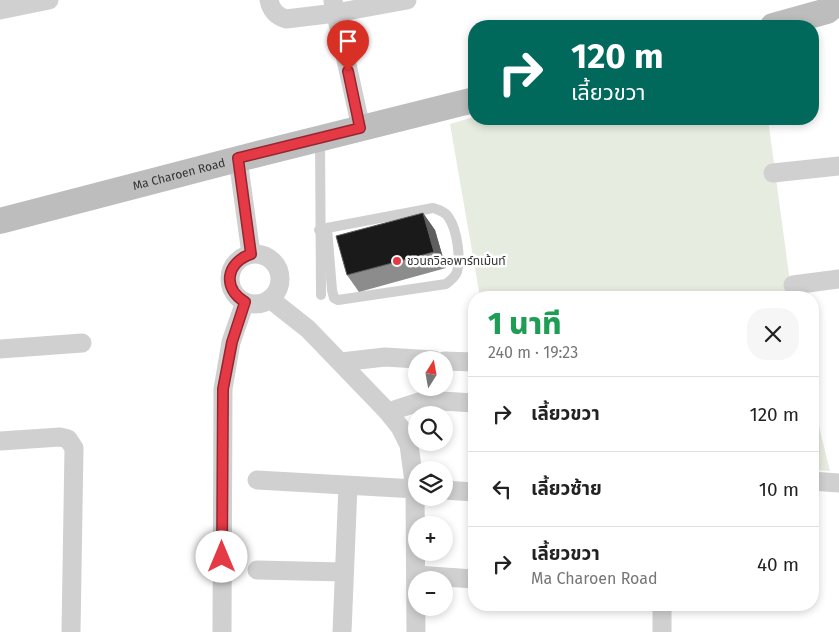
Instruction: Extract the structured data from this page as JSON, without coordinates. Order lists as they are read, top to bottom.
{
  "streets": {
    "main road": ["Ma Charoen Road"]
  },
  "places": ["ชวนถวิลอพาร์ทเม้นท์"],
  "north": "top",
  "page": {
    "turn": ["120 m", "เลี้ยวขวา"],
    "heading": ["1 นาที", "240 m · 19:23"],
    "map_buttons": ["+", "−"],
    "list": [
      {
        "name": "เลี้ยวขวา",
        "value": "120 m"
      },
      {
        "name": "เลี้ยวซ้าย",
        "value": "10 m"
      },
      {
        "name": "เลี้ยวขวา",
        "note": "Ma Charoen Road",
        "value": "40 m"
      }
    ]
  }
}
